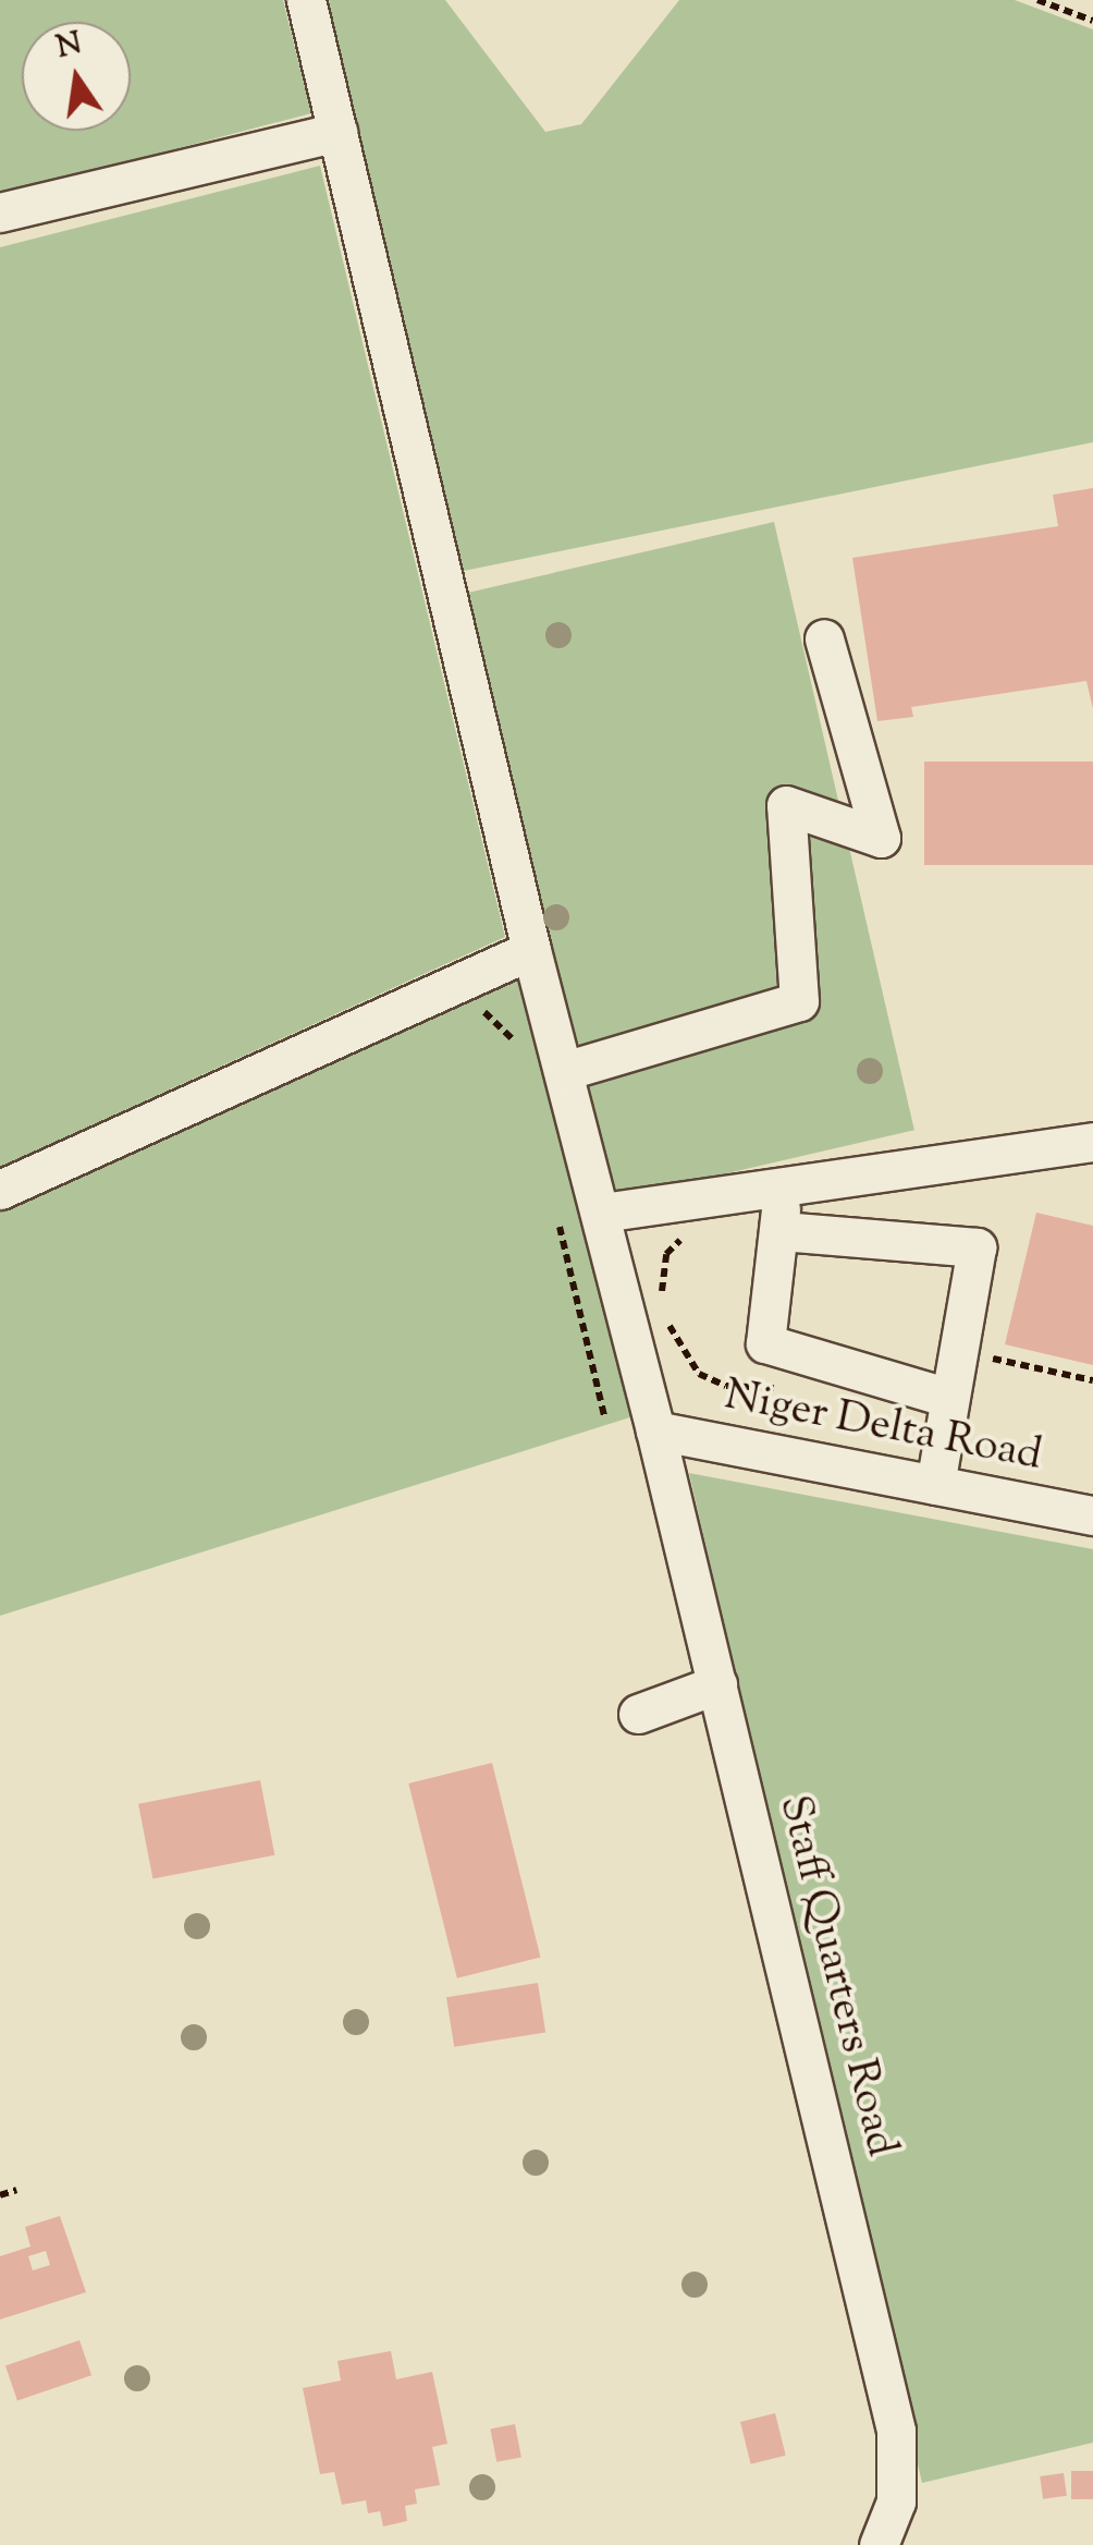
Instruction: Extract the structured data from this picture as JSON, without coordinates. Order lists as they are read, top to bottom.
{
  "streets": {
    "street": ["Niger Delta Road", "Staff Quarters Road"]
  },
  "crossings": [
    ["Niger Delta Road", "Staff Quarters Road"]
  ],
  "north": "top"
}
